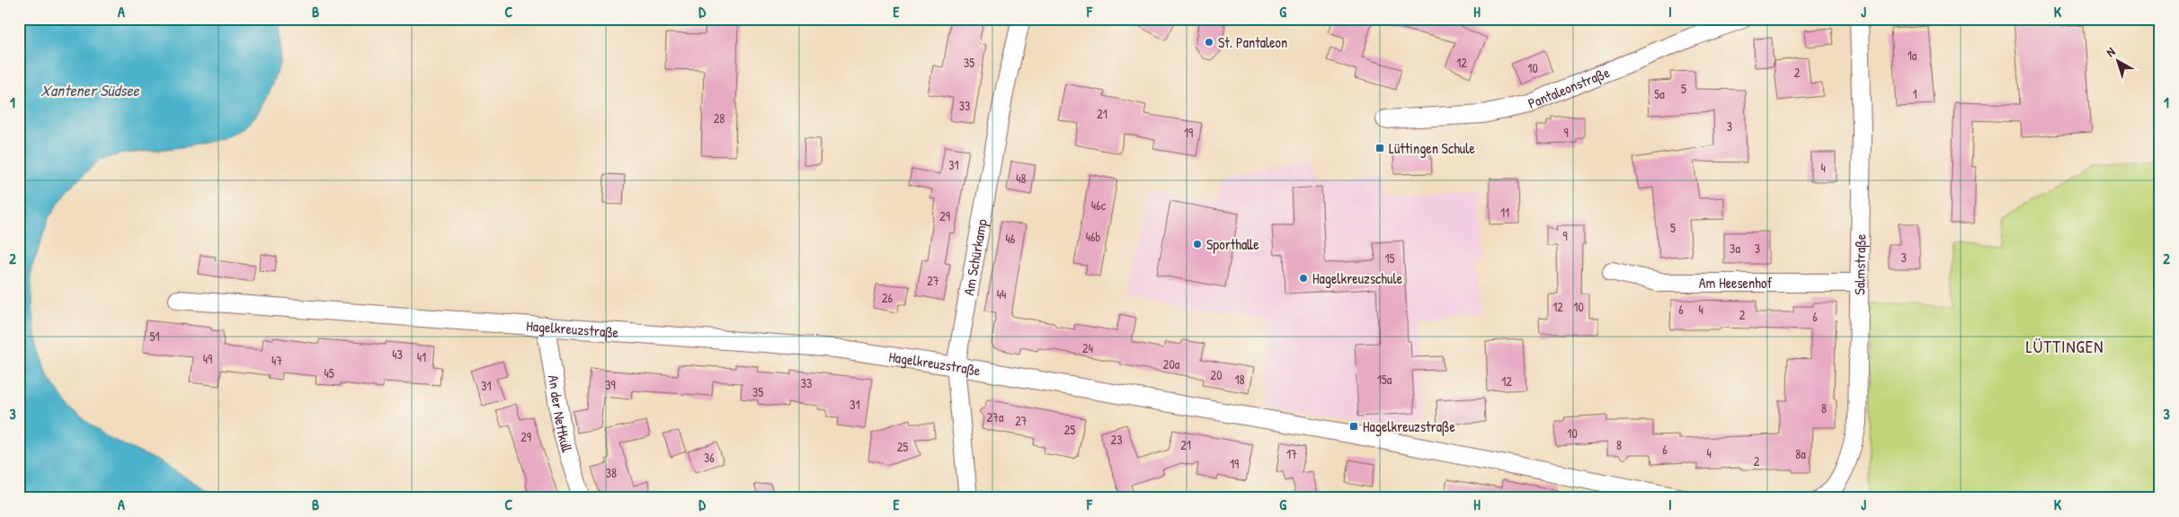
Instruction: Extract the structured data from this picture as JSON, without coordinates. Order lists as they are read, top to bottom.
{
  "streets": {
    "street": [
      "Pantaleonstraße",
      "Am Schürkamp",
      "Salmstraße",
      "Am Heesenhof",
      "Hagelkreuzstraße",
      "An der Nettkull"
    ]
  },
  "crossings": [
    ["Am Schürkamp", "Hagelkreuzstraße"],
    ["Salmstraße", "Am Heesenhof"],
    ["Hagelkreuzstraße", "An der Nettkull"]
  ],
  "districts": ["LÜTTINGEN"],
  "water": ["Xantener Südsee"],
  "places": {
    "other": ["St. Pantaleon", "Sporthalle", "Hagelkreuzschule"],
    "transit": ["Lüttingen Schule", "Hagelkreuzstraße"]
  },
  "house_numbers": [
    "1a",
    "35",
    "12",
    "10",
    "2",
    "5",
    "5a",
    "1",
    "33",
    "21",
    "28",
    "3",
    "19",
    "9",
    "31",
    "4",
    "48",
    "46c",
    "11",
    "29",
    "5",
    "9",
    "46b",
    "46",
    "3a",
    "3",
    "3",
    "15",
    "27",
    "44",
    "26",
    "12",
    "10",
    "6",
    "4",
    "2",
    "6",
    "51",
    "24",
    "43",
    "41",
    "49",
    "47",
    "20a",
    "45",
    "20",
    "18",
    "15a",
    "12",
    "33",
    "39",
    "31",
    "35",
    "31",
    "8",
    "27a",
    "27",
    "25",
    "10",
    "29",
    "23",
    "21",
    "8",
    "25",
    "6",
    "4",
    "17",
    "8a",
    "36",
    "2",
    "19",
    "38"
  ],
  "north": "top left",
  "grid": {
    "columns": [
      "A",
      "B",
      "C",
      "D",
      "E",
      "F",
      "G",
      "H",
      "I",
      "J",
      "K"
    ],
    "rows": ["1", "2", "3"]
  }
}
